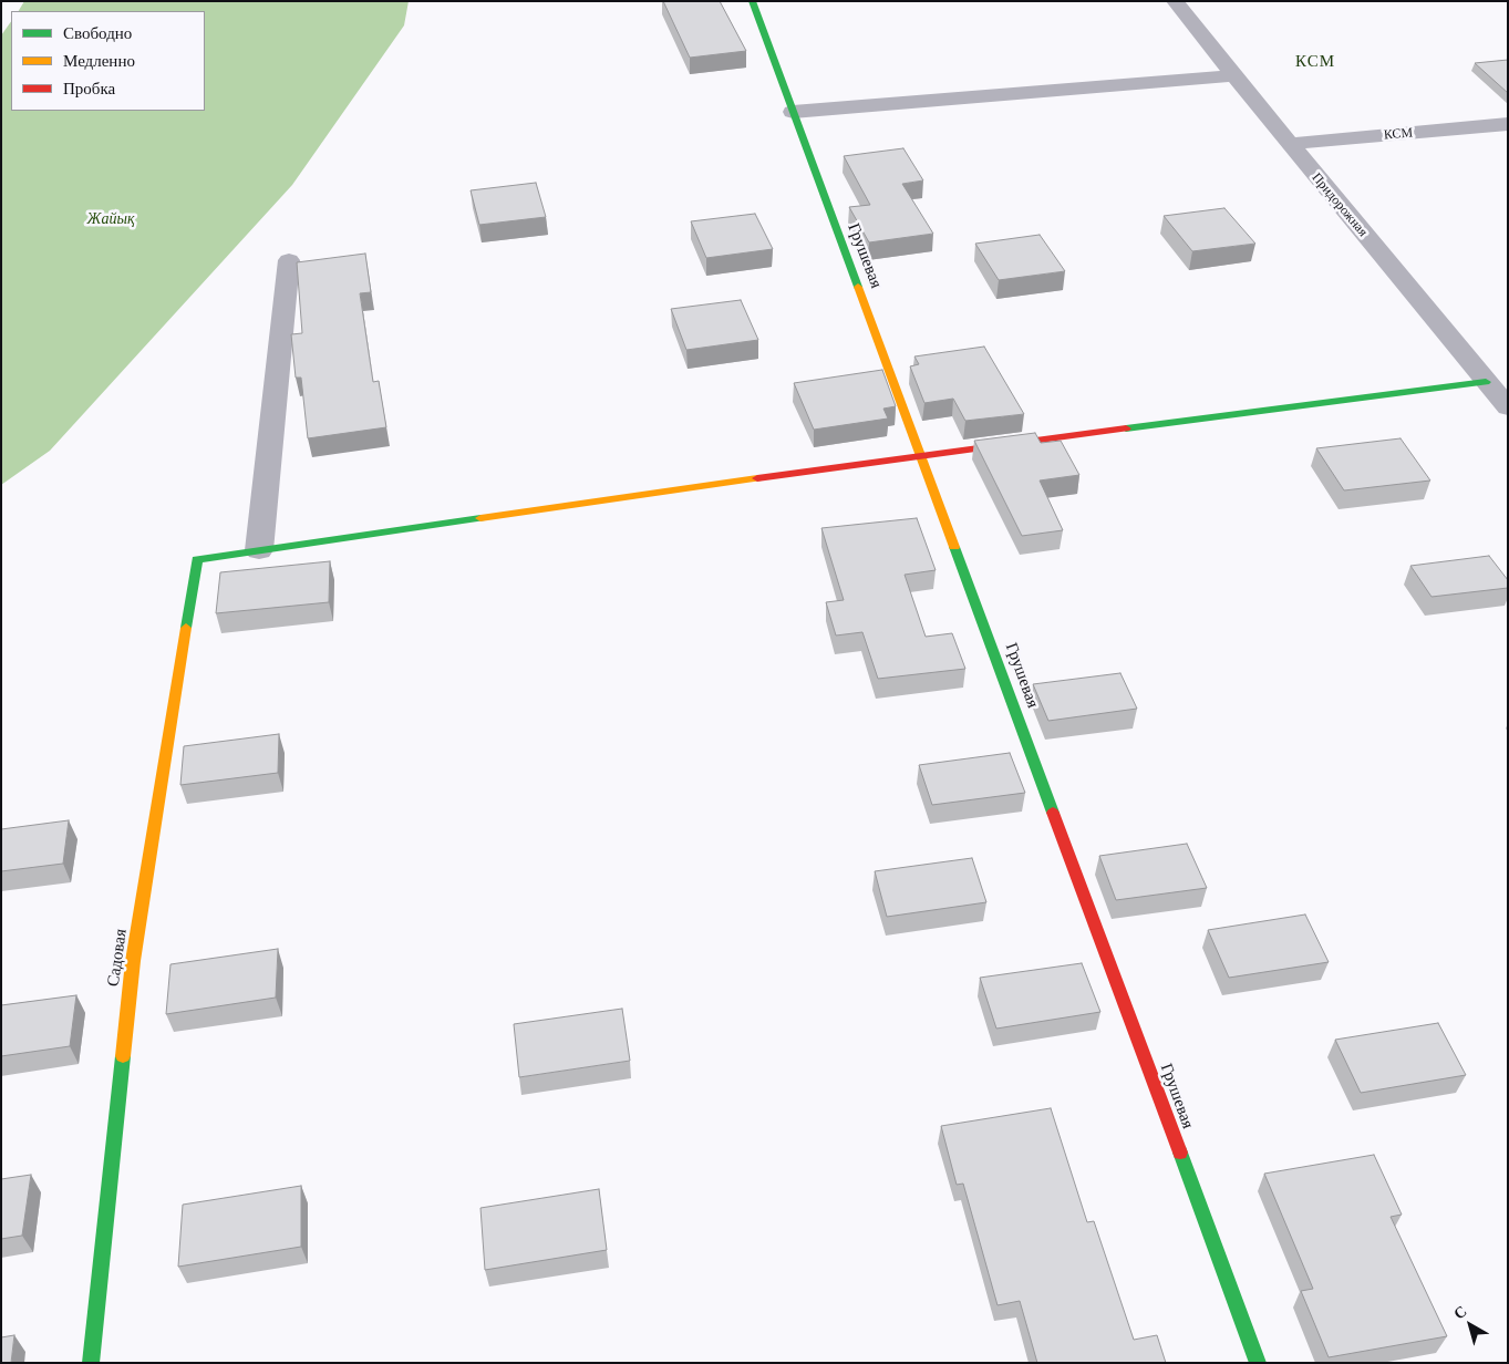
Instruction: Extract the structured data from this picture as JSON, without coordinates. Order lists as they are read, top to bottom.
{
  "streets": {
    "street": [
      "КСМ",
      "Придорожная",
      "Грушевая",
      "Садовая"
    ]
  },
  "crossings": [
    ["КСМ", "Придорожная"]
  ],
  "districts": ["КСМ"],
  "water": ["Жайық"],
  "legend": ["Свободно", "Медленно", "Пробка"],
  "north": "top left"
}
